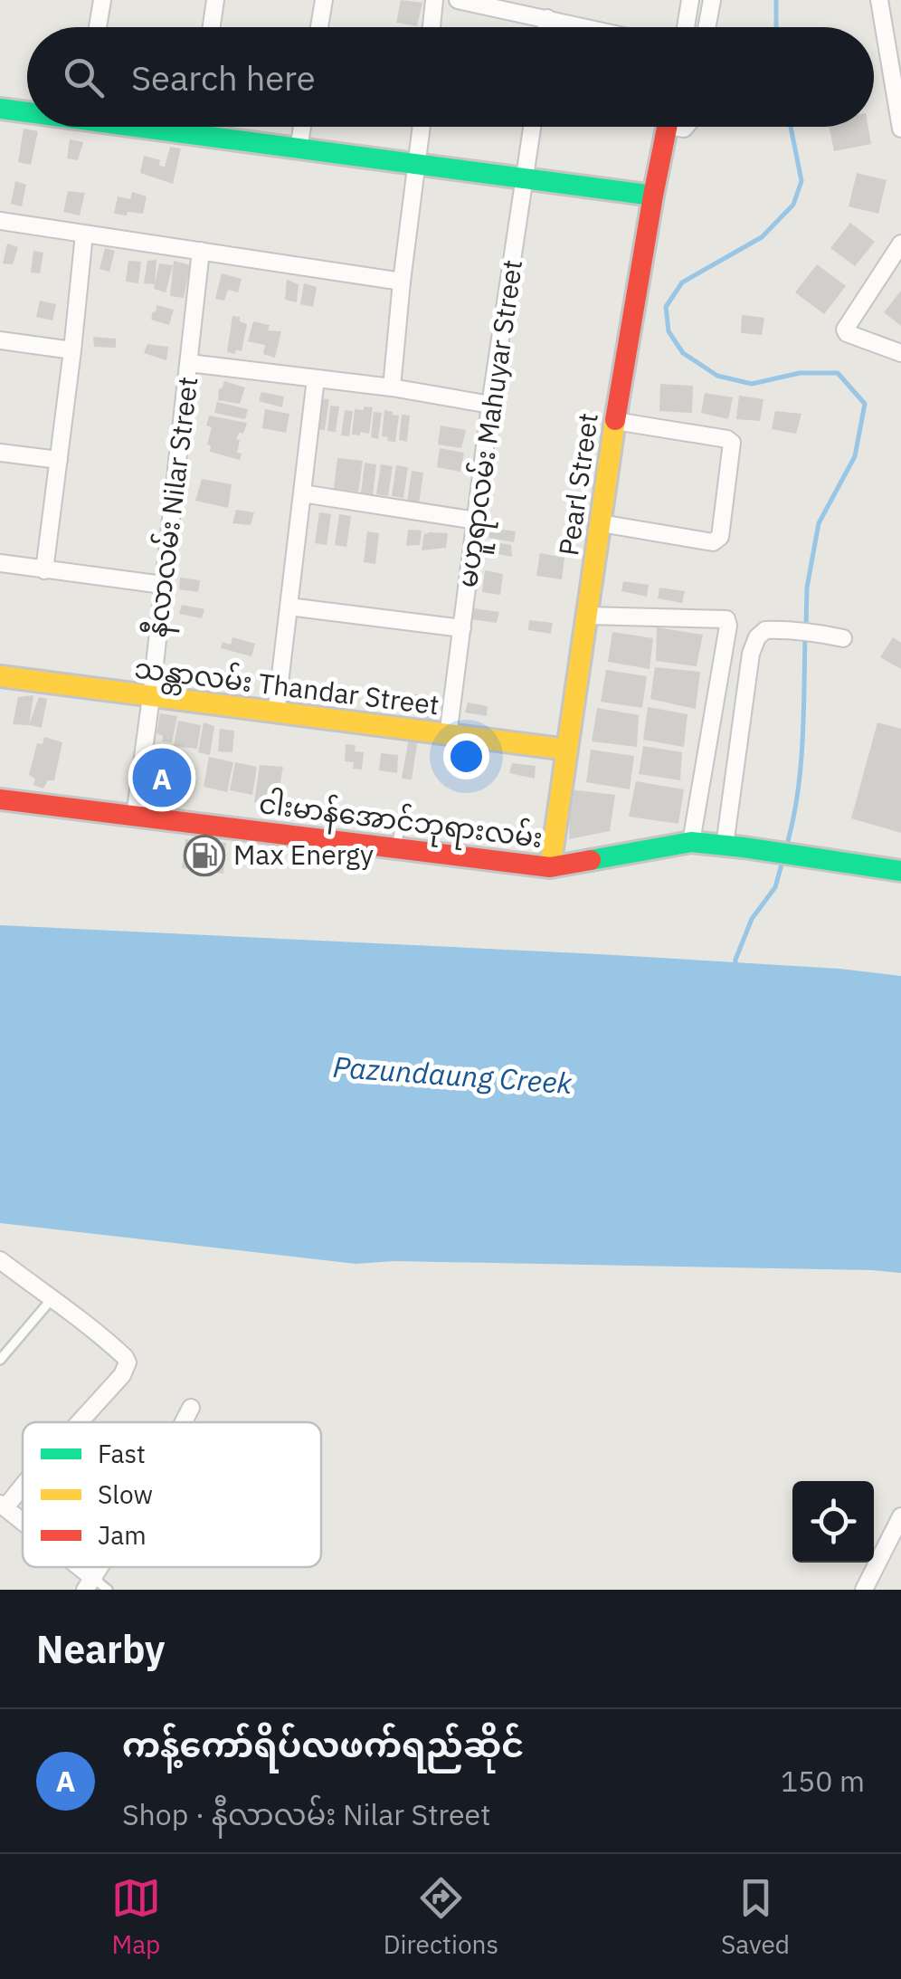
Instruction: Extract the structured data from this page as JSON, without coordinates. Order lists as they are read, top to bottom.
{
  "streets": {
    "street": [
      "မဟူရာလမ်း Mahuyar Street",
      "Pearl Street",
      "နီလာလမ်း Nilar Street",
      "သန္တာလမ်း Thandar Street",
      "ငါးမာန်အောင်ဘုရားလမ်း"
    ]
  },
  "crossings": [
    ["မဟူရာလမ်း Mahuyar Street", "သန္တာလမ်း Thandar Street"],
    ["Pearl Street", "သန္တာလမ်း Thandar Street"],
    ["Pearl Street", "ငါးမာန်အောင်ဘုရားလမ်း"],
    ["နီလာလမ်း Nilar Street", "သန္တာလမ်း Thandar Street"],
    ["နီလာလမ်း Nilar Street", "ငါးမာန်အောင်ဘုရားလမ်း"]
  ],
  "water": ["Pazundaung Creek"],
  "places": {
    "fuel station": ["Max Energy"]
  },
  "legend": ["Fast", "Slow", "Jam"],
  "page": {
    "search": "Search here",
    "pins": "A",
    "heading": "Nearby",
    "list": [
      {
        "mark": "A",
        "name": "ကန့်ကော်ရိပ်လဖက်ရည်ဆိုင်",
        "note": "Shop · နီလာလမ်း Nilar Street",
        "value": "150 m"
      }
    ],
    "nav": ["Map", "Directions", "Saved"]
  }
}
